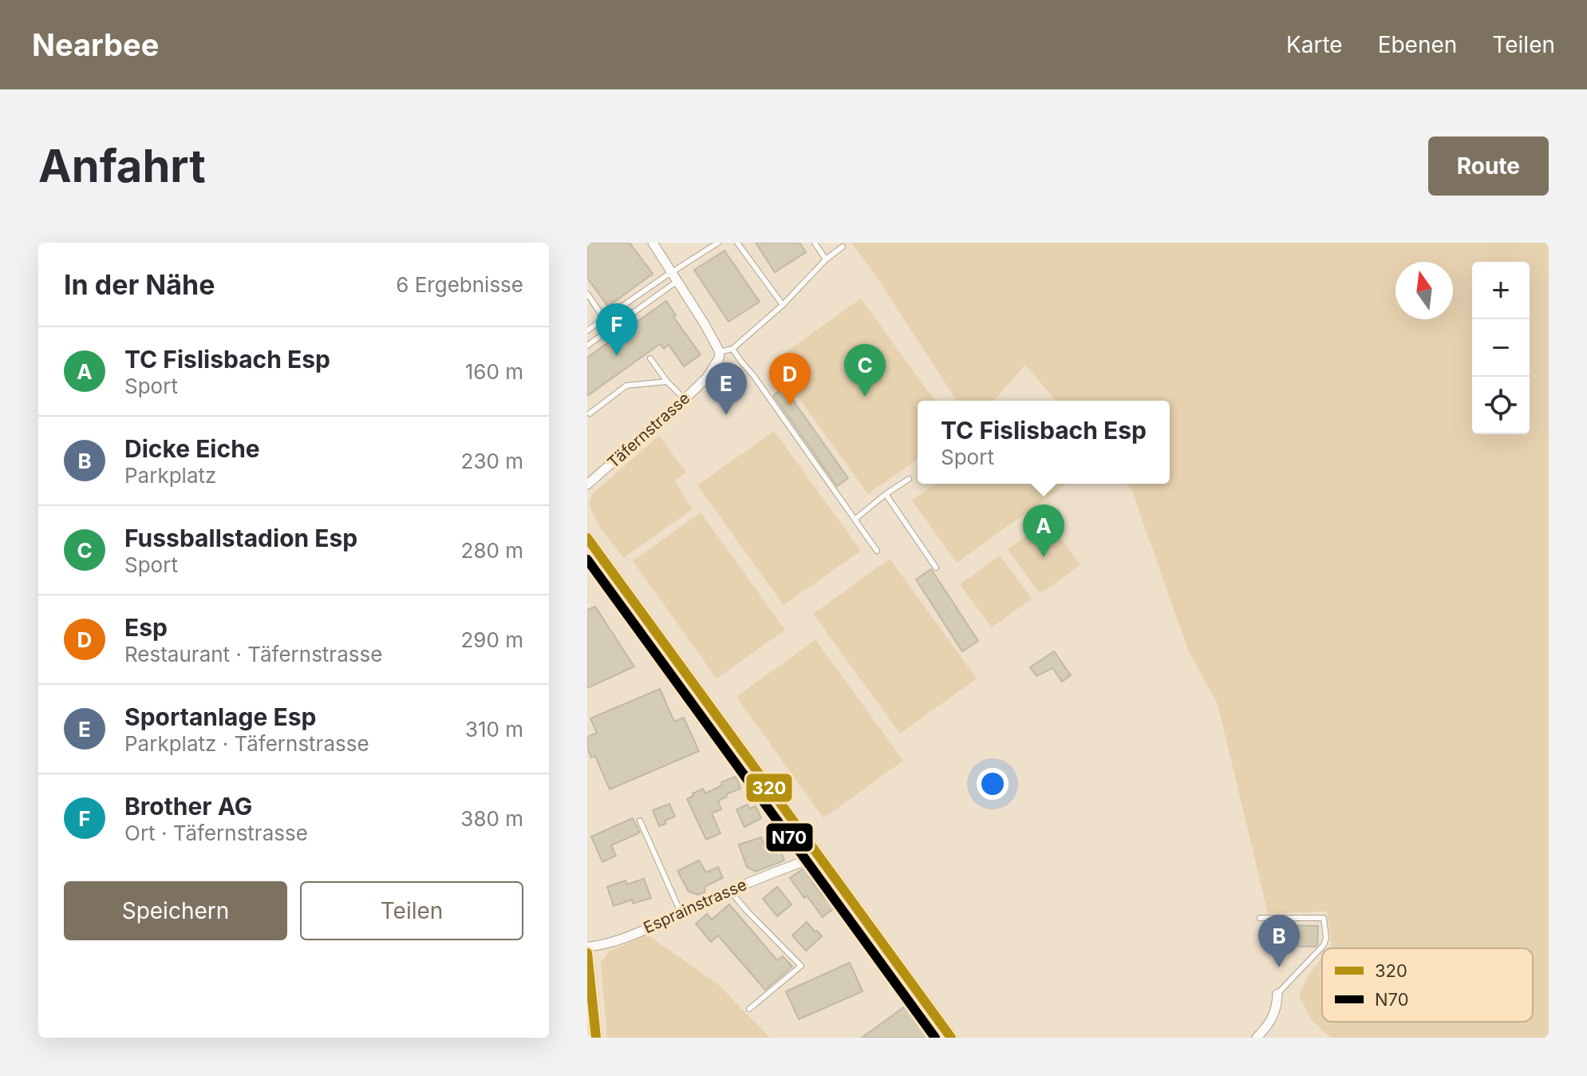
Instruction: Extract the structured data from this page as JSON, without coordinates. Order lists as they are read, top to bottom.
{
  "streets": {
    "street": ["Täfernstrasse", "Esprainstrasse"]
  },
  "lines": ["transit line 320", "transit line N70"],
  "legend": ["320", "N70"],
  "north": "top",
  "page": {
    "header": "Nearbee",
    "nav": ["Karte", "Ebenen", "Teilen"],
    "buttons": [
      "Route",
      ["Speichern", "Teilen"]
    ],
    "title": "Anfahrt",
    "heading": ["In der Nähe", "6 Ergebnisse"],
    "map_buttons": ["+", "−"],
    "pins": [
      "F",
      "C",
      "D",
      "E",
      "A",
      "B"
    ],
    "list": [
      {
        "mark": "A",
        "name": "TC Fislisbach Esp",
        "note": "Sport",
        "value": "160 m"
      },
      {
        "mark": "B",
        "name": "Dicke Eiche",
        "note": "Parkplatz",
        "value": "230 m"
      },
      {
        "mark": "C",
        "name": "Fussballstadion Esp",
        "note": "Sport",
        "value": "280 m"
      },
      {
        "mark": "D",
        "name": "Esp",
        "note": "Restaurant · Täfernstrasse",
        "value": "290 m"
      },
      {
        "mark": "E",
        "name": "Sportanlage Esp",
        "note": "Parkplatz · Täfernstrasse",
        "value": "310 m"
      },
      {
        "mark": "F",
        "name": "Brother AG",
        "note": "Ort · Täfernstrasse",
        "value": "380 m"
      }
    ],
    "popup": ["TC Fislisbach Esp", "Sport"]
  }
}
